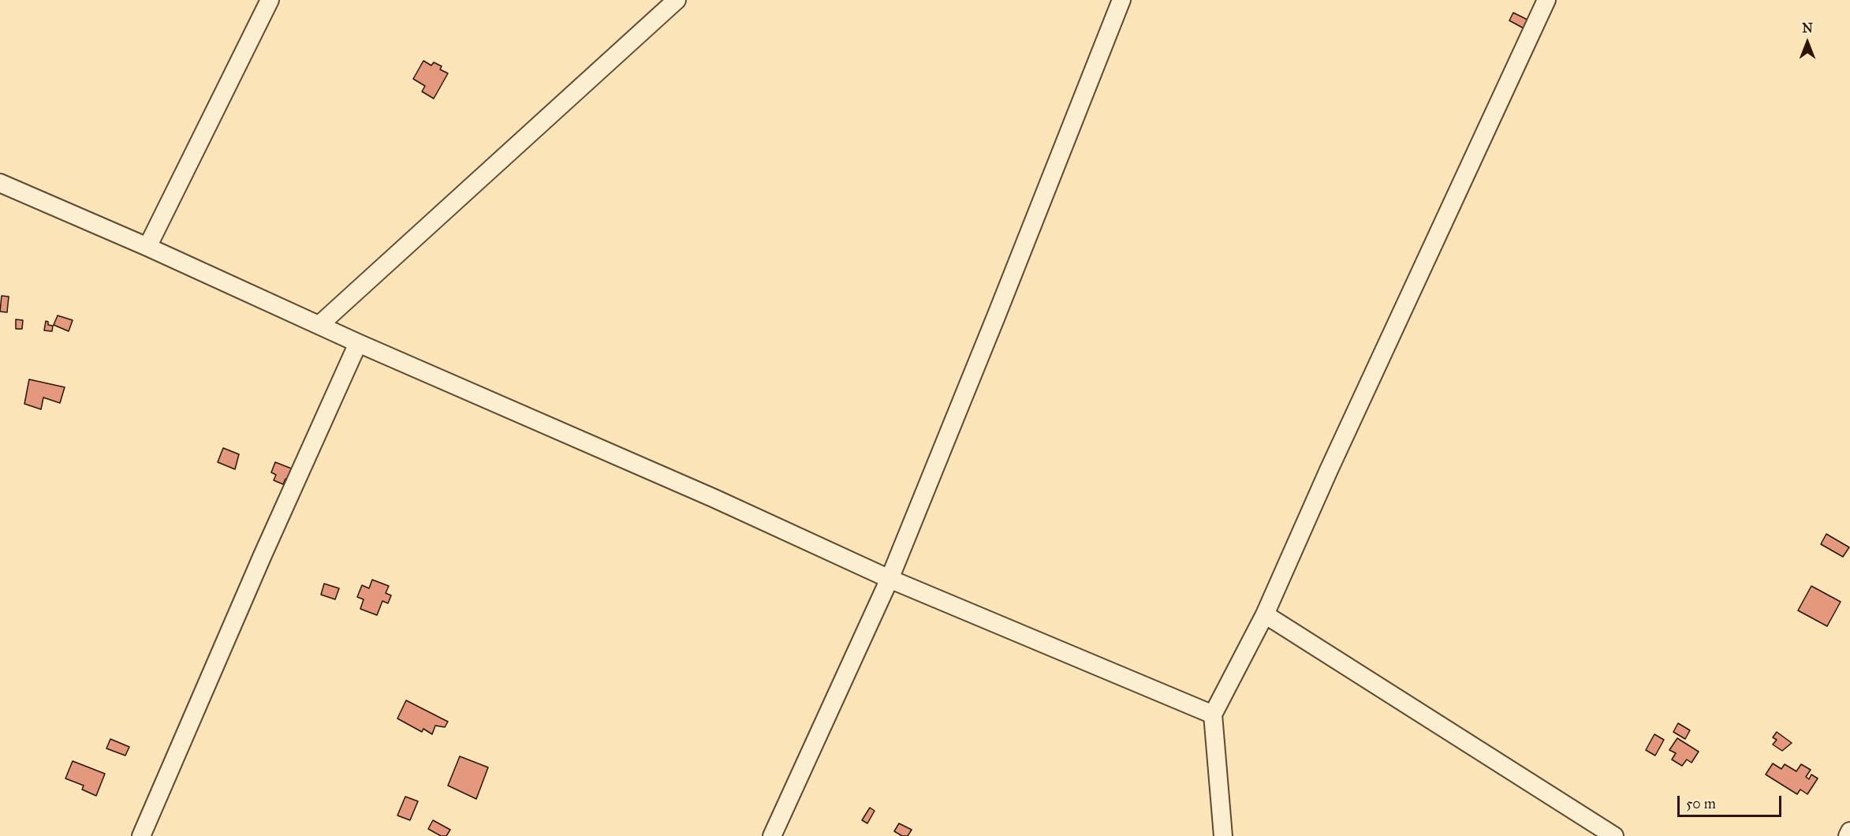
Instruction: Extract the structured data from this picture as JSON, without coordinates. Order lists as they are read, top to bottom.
{
  "scale_bar": "50 m",
  "north": "top"
}
